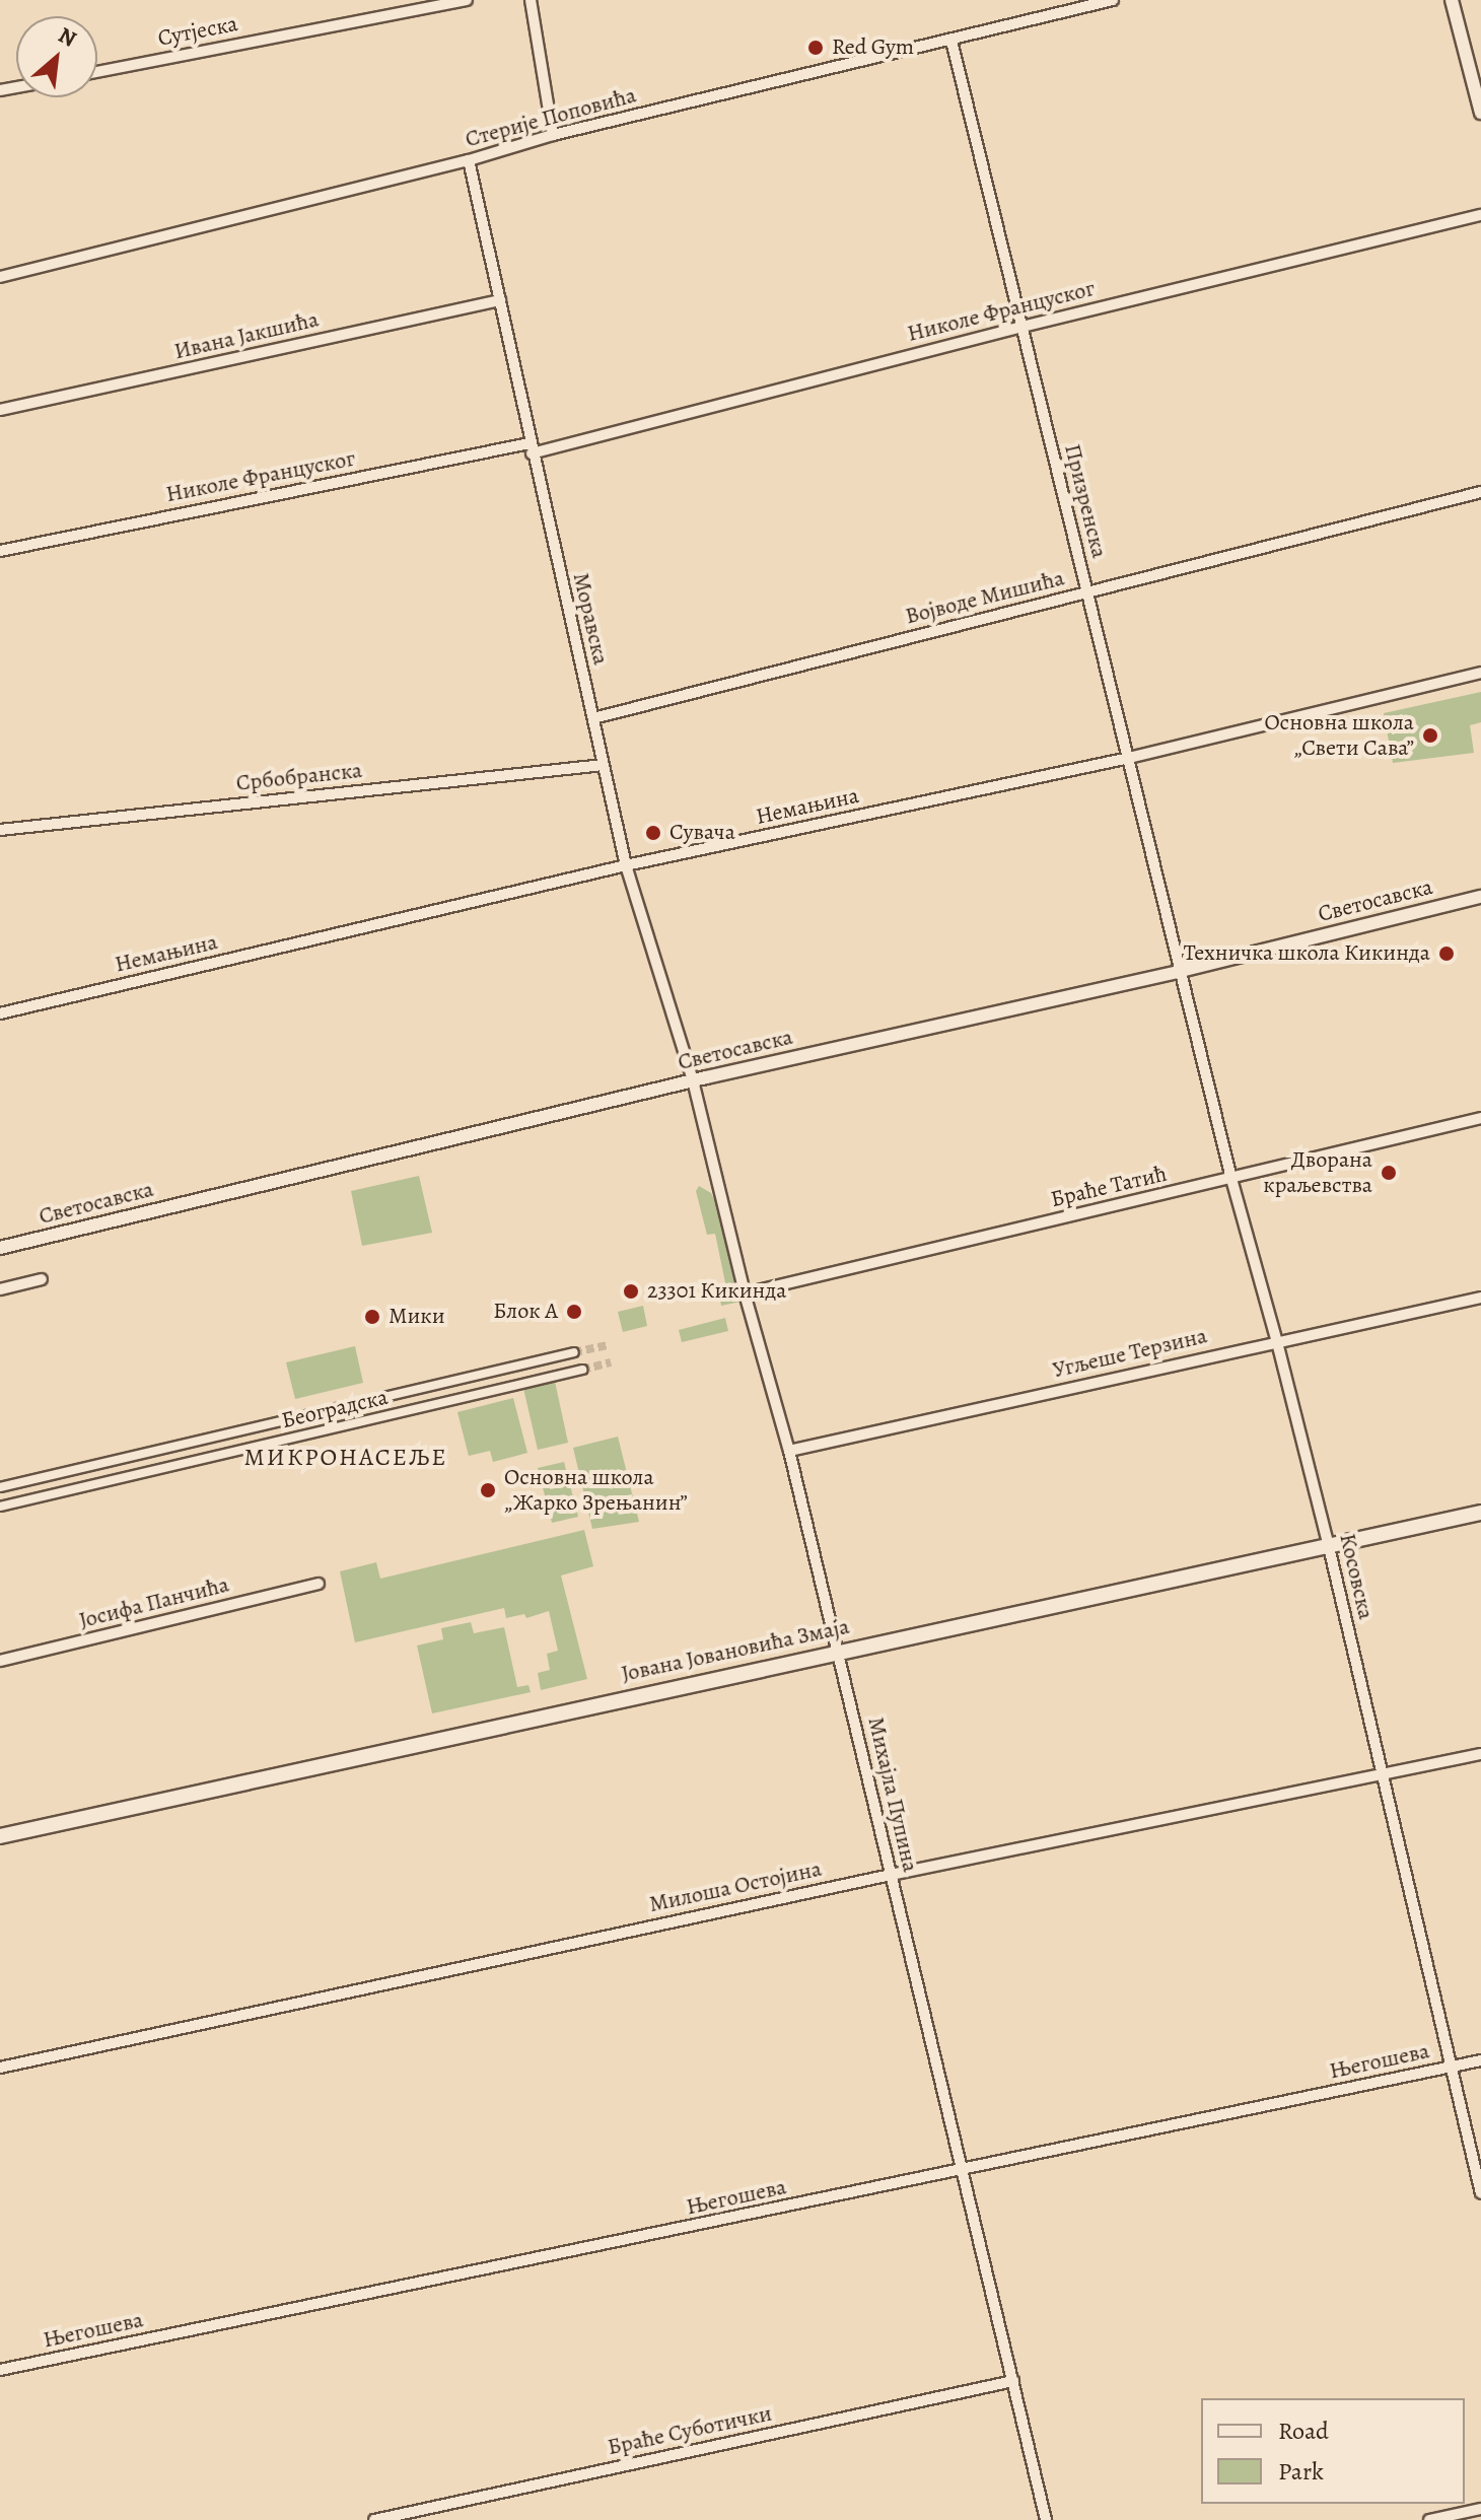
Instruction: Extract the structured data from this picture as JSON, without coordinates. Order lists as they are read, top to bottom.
{
  "streets": {
    "main road": ["Јована Јовановића Змаја"],
    "street": [
      "Сутјеска",
      "Стерије Поповића",
      "Николе Француског",
      "Ивана Јакшића",
      "Призренска",
      "Војводе Мишића",
      "Моравска",
      "Србобранска",
      "Немањина",
      "Светосавска",
      "Браће Татић",
      "Угљеше Терзина",
      "Београдска",
      "Косовска",
      "Јосифа Панчића",
      "Михајла Пупина",
      "Милоша Остојина",
      "Његошева",
      "Браће Суботички"
    ]
  },
  "crossings": [
    ["Стерије Поповића", "Призренска"],
    ["Стерије Поповића", "Моравска"],
    ["Николе Француског", "Призренска"],
    ["Николе Француског", "Моравска"],
    ["Ивана Јакшића", "Моравска"],
    ["Призренска", "Војводе Мишића"],
    ["Призренска", "Немањина"],
    ["Призренска", "Светосавска"],
    ["Призренска", "Косовска"],
    ["Војводе Мишића", "Моравска"],
    ["Моравска", "Србобранска"],
    ["Моравска", "Немањина"],
    ["Моравска", "Светосавска"],
    ["Моравска", "Михајла Пупина"],
    ["Светосавска", "Косовска"],
    ["Светосавска", "Михајла Пупина"],
    ["Браће Татић", "Косовска"],
    ["Браће Татић", "Михајла Пупина"],
    ["Угљеше Терзина", "Косовска"],
    ["Угљеше Терзина", "Михајла Пупина"],
    ["Косовска", "Јована Јовановића Змаја"],
    ["Косовска", "Милоша Остојина"],
    ["Косовска", "Његошева"],
    ["Јована Јовановића Змаја", "Михајла Пупина"],
    ["Михајла Пупина", "Милоша Остојина"],
    ["Михајла Пупина", "Његошева"],
    ["Михајла Пупина", "Браће Суботички"]
  ],
  "districts": ["МИКРОНАСЕЉЕ"],
  "places": [
    "Red Gym",
    "Основна школа „Свети Сава”",
    "Сувача",
    "Техничка школа Кикинда",
    "Дворана краљевства",
    "23301 Кикинда",
    "Блок А",
    "Мики",
    "Основна школа „Жарко Зрењанин”"
  ],
  "legend": ["Road", "Park"],
  "north": "top right"
}
